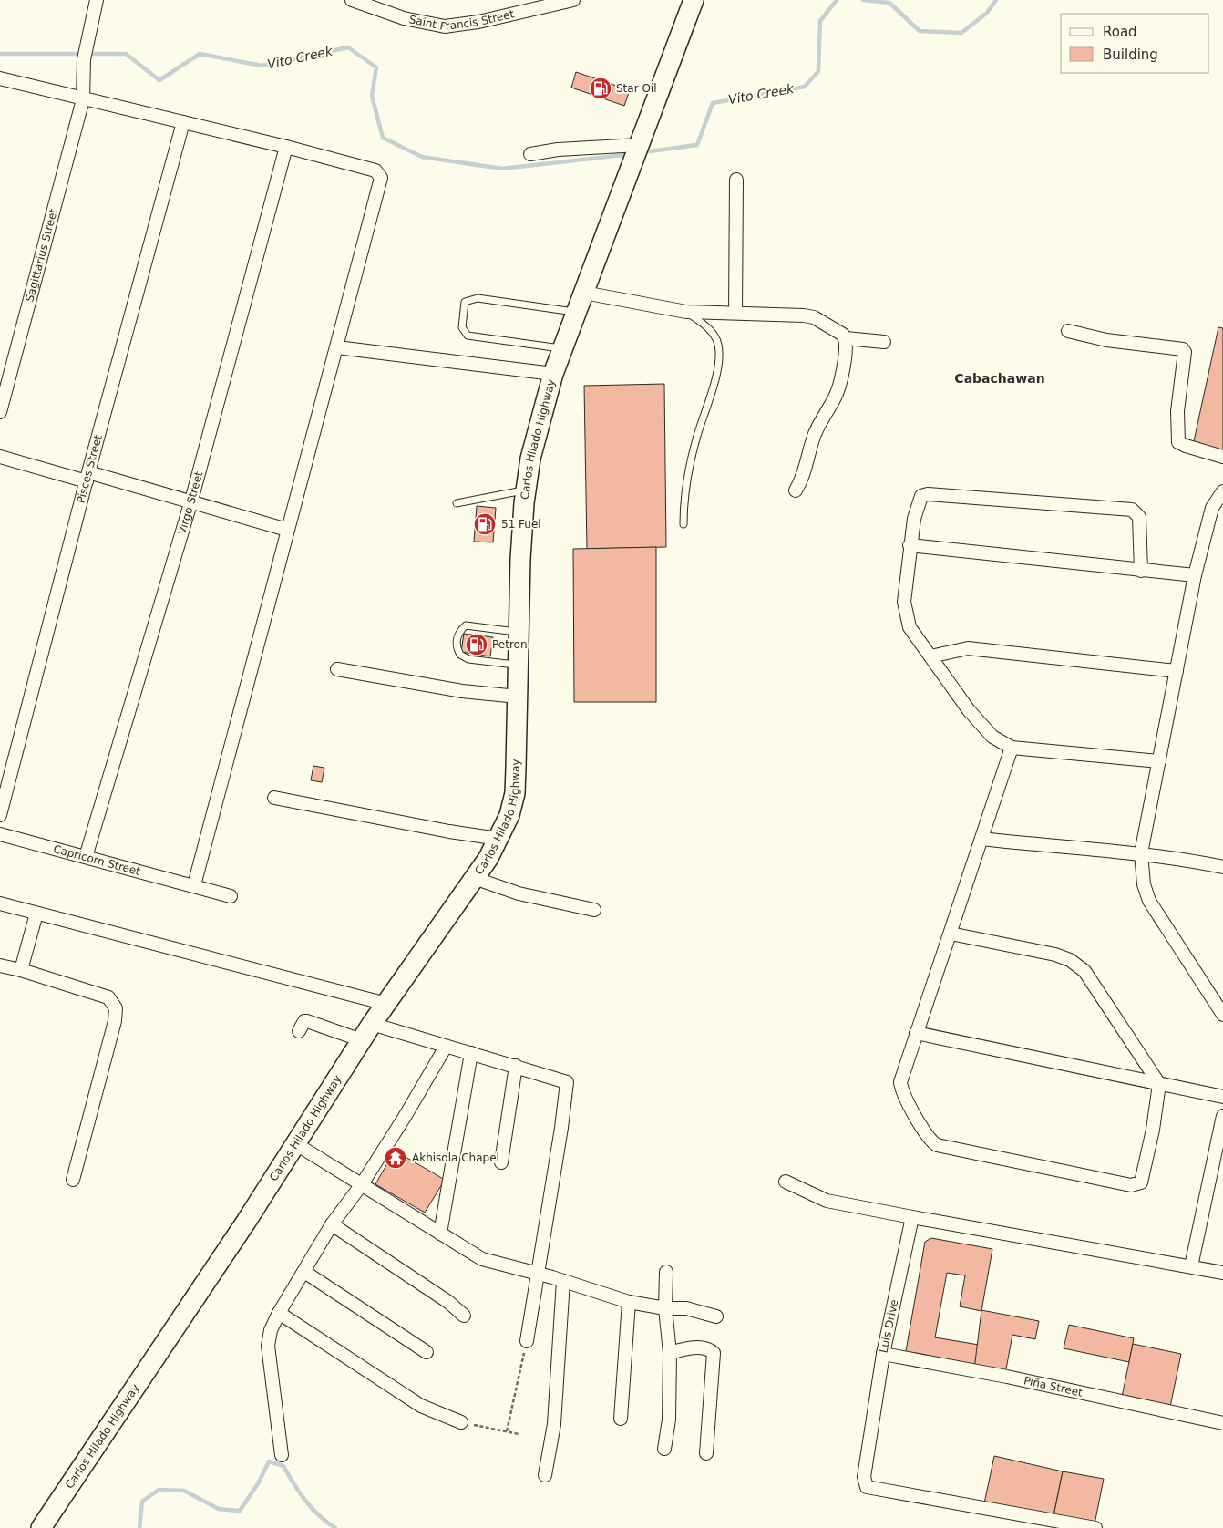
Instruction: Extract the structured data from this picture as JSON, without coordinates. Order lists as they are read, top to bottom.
{
  "streets": {
    "main road": ["Carlos Hilado Highway"],
    "street": [
      "Saint Francis Street",
      "Sagittarius Street",
      "Pisces Street",
      "Virgo Street",
      "Capricorn Street",
      "Luis Drive",
      "Piña Street"
    ]
  },
  "crossings": [
    ["Virgo Street", "Capricorn Street"],
    ["Luis Drive", "Piña Street"]
  ],
  "districts": ["Cabachawan"],
  "water": ["Vito Creek"],
  "places": {
    "fuel station": ["Star Oil", "51 Fuel", "Petron"],
    "temple": ["Akhisola Chapel"]
  },
  "legend": ["Road", "Building"]
}
